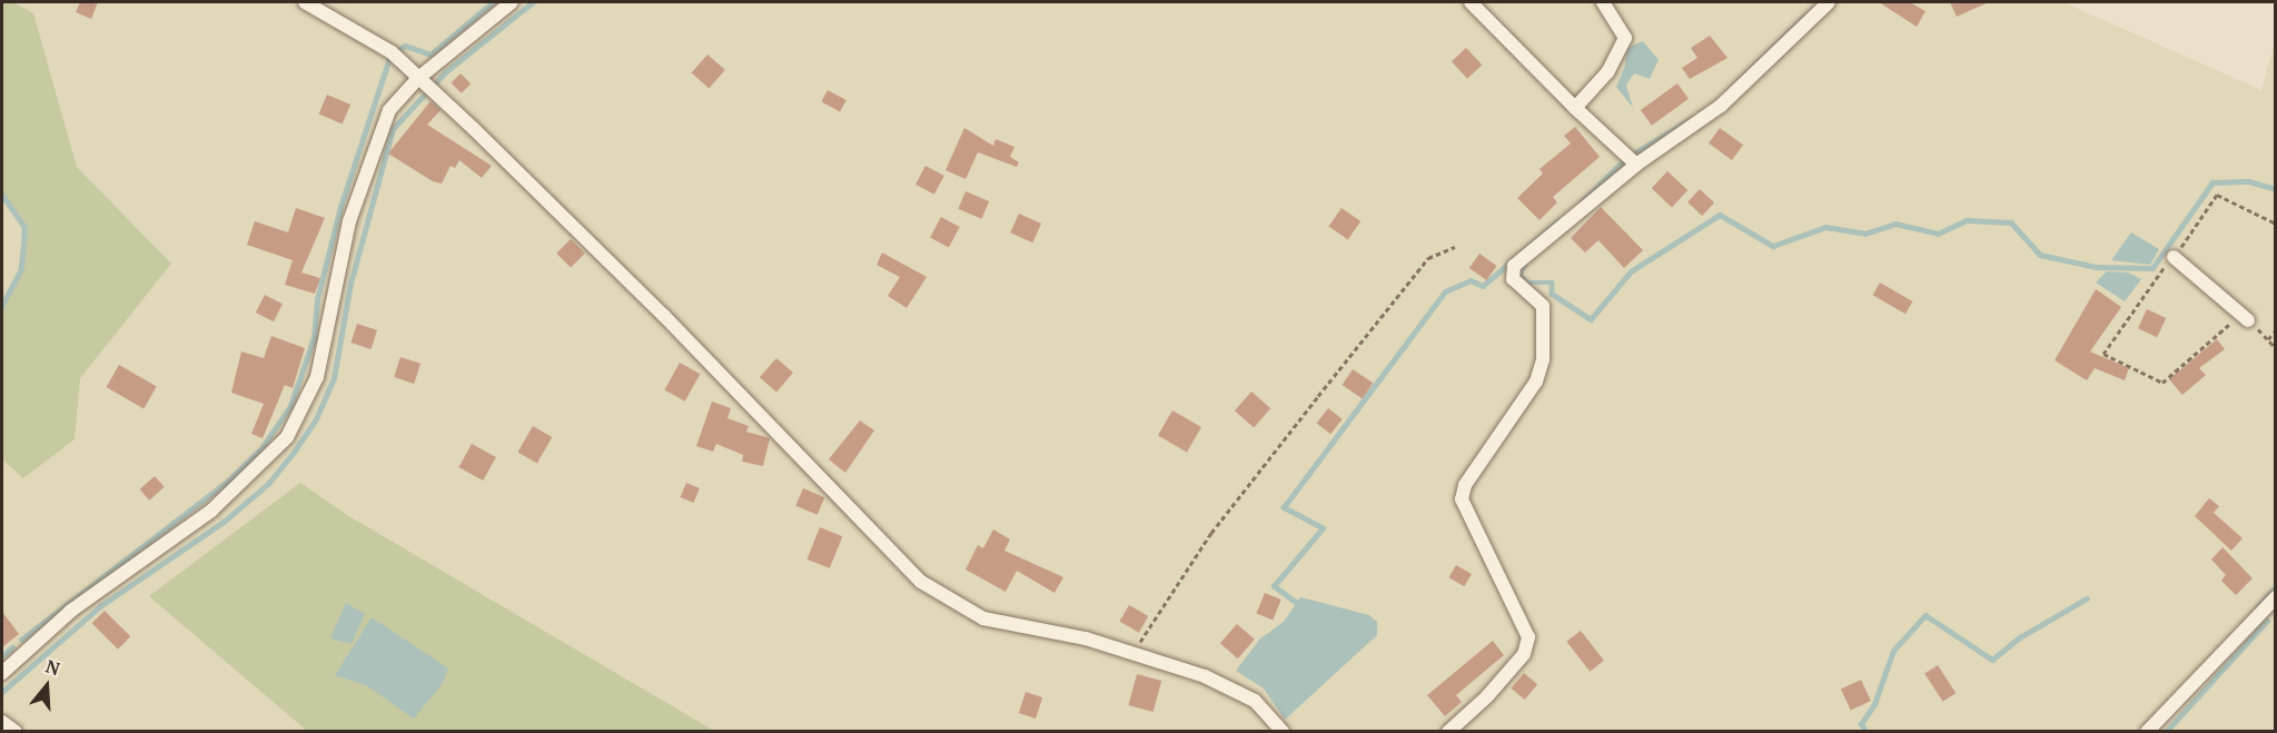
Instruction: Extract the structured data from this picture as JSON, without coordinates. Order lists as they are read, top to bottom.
{
  "north": "top"
}
